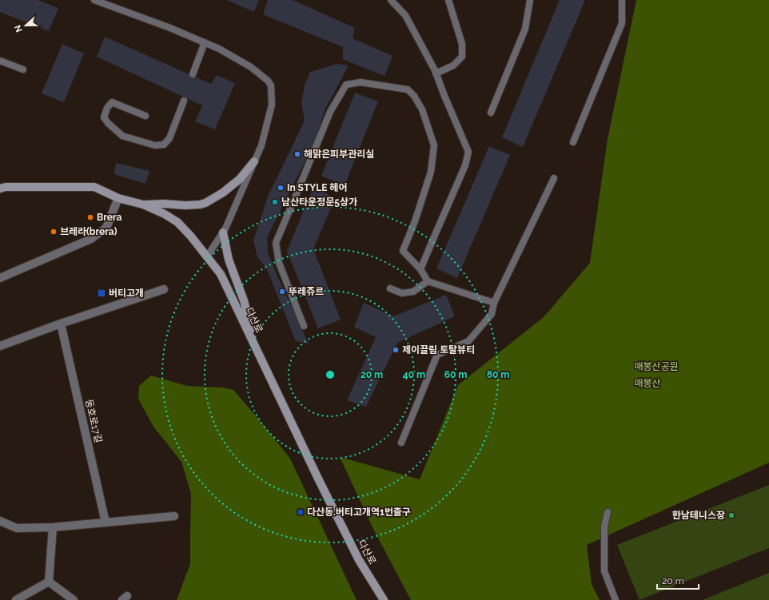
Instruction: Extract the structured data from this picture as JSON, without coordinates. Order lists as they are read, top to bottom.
{
  "streets": {
    "main road": ["다산로"],
    "street": ["동호로17길"]
  },
  "parks": ["매봉산공원", "매봉산"],
  "places": {
    "other": [
      "해맑은피부관리실",
      "In STYLE 헤어",
      "남산타운정문5상가",
      "Brera",
      "브레라(brera)",
      "뚜레쥬르",
      "제이끌림 토탈뷰티",
      "한남테니스장"
    ],
    "transit": ["버티고개", "다산동.버티고개역1번출구"]
  },
  "scale_bar": "20 m",
  "north": "left",
  "rings": [
    "20 m",
    "40 m",
    "60 m",
    "80 m"
  ]
}
